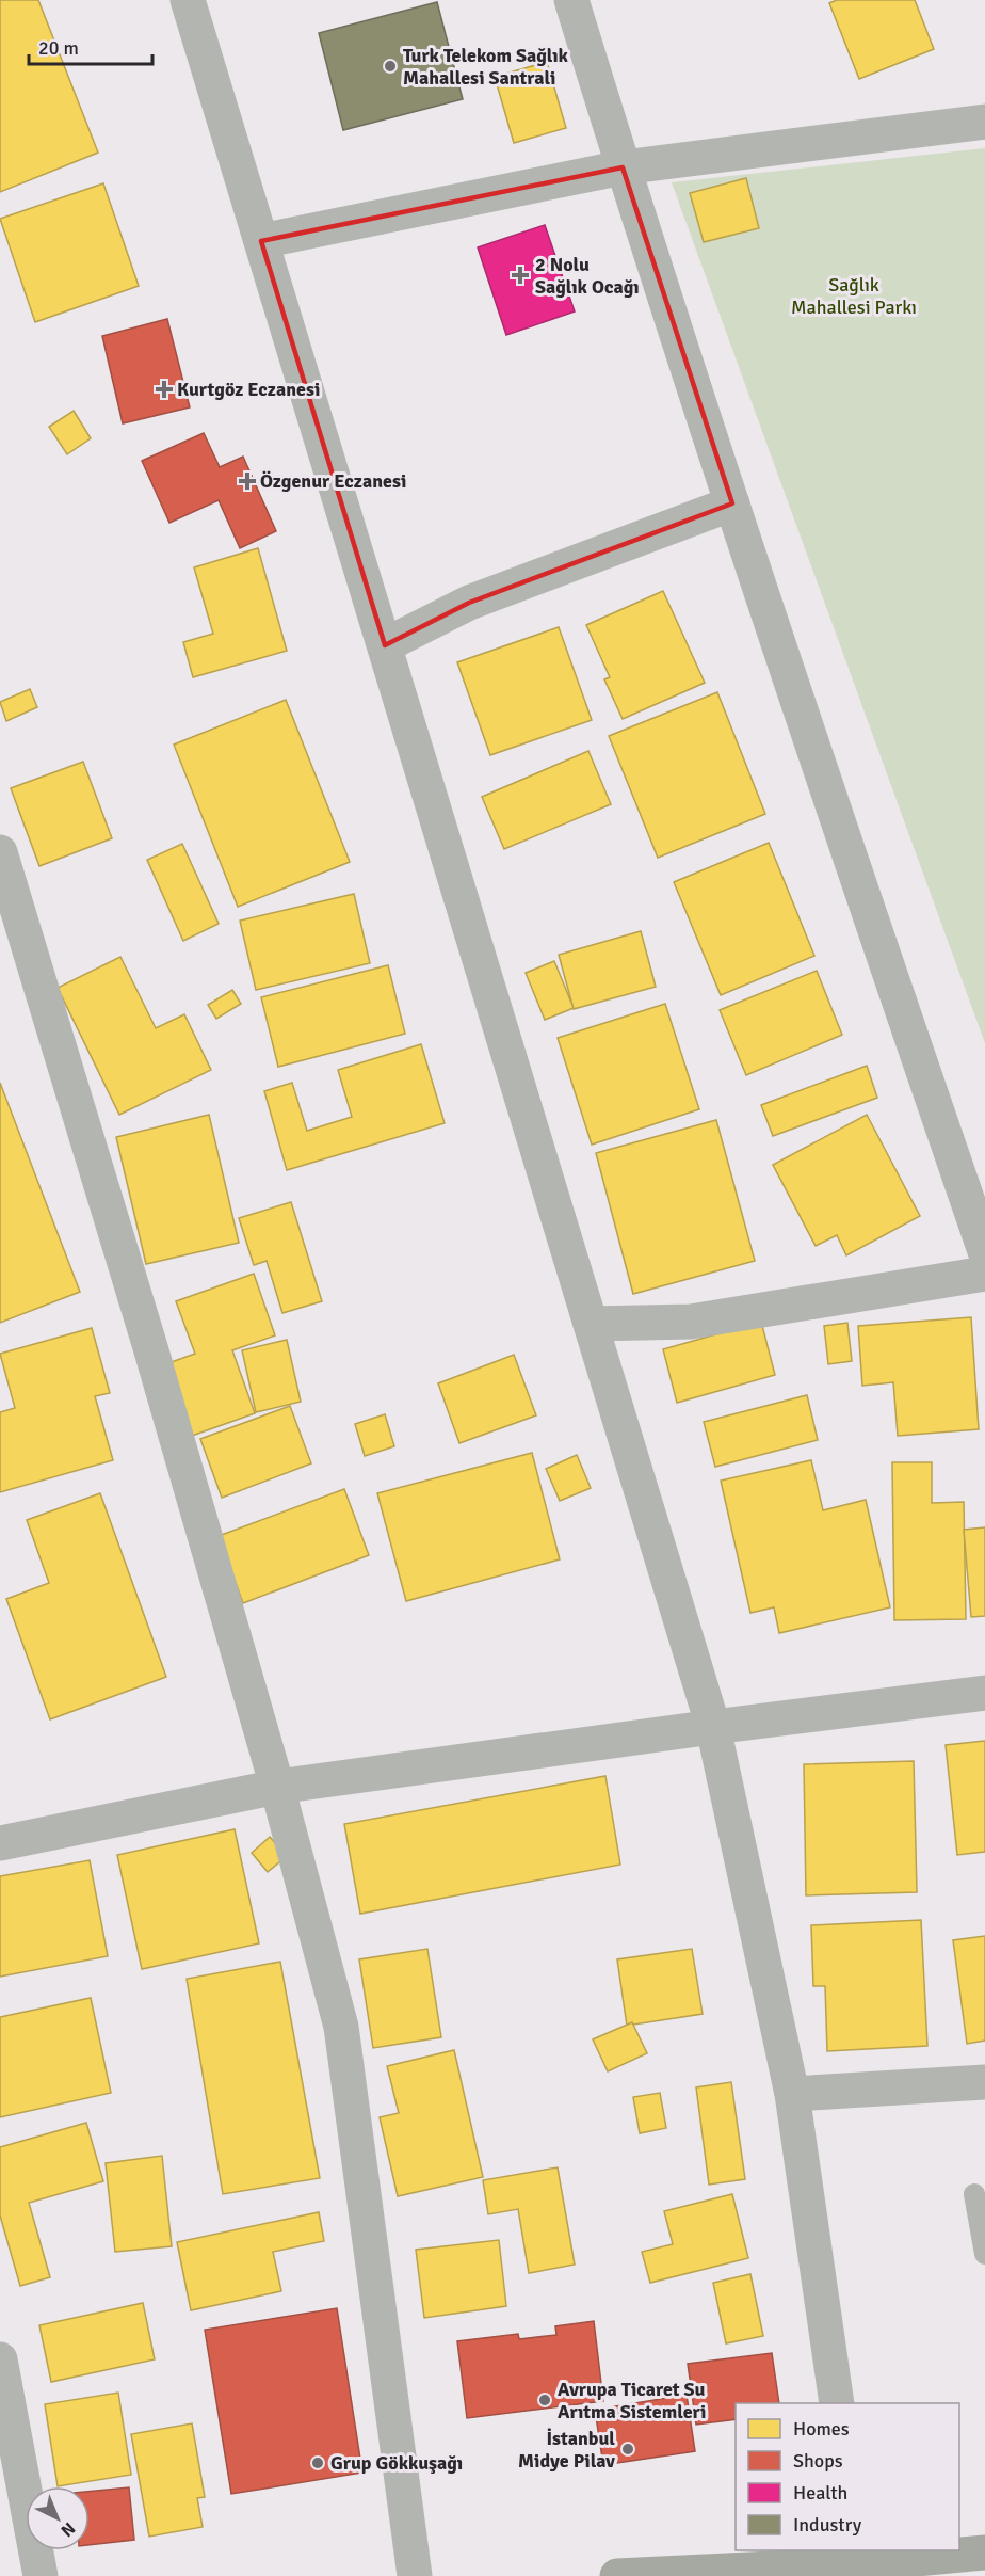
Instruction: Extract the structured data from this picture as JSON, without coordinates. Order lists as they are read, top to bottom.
{
  "parks": ["Sağlık Mahallesi Parkı"],
  "places": {
    "other": [
      "Turk Telekom Sağlık Mahallesi Santrali",
      "Avrupa Ticaret Su Arıtma Sistemleri",
      "İstanbul Midye Pilav",
      "Grup Gökkuşağı"
    ],
    "health": ["2 Nolu Sağlık Ocağı", "Kurtgöz Eczanesi", "Özgenur Eczanesi"]
  },
  "legend": [
    "Homes",
    "Shops",
    "Health",
    "Industry"
  ],
  "scale_bar": "20 m",
  "north": "bottom right"
}
